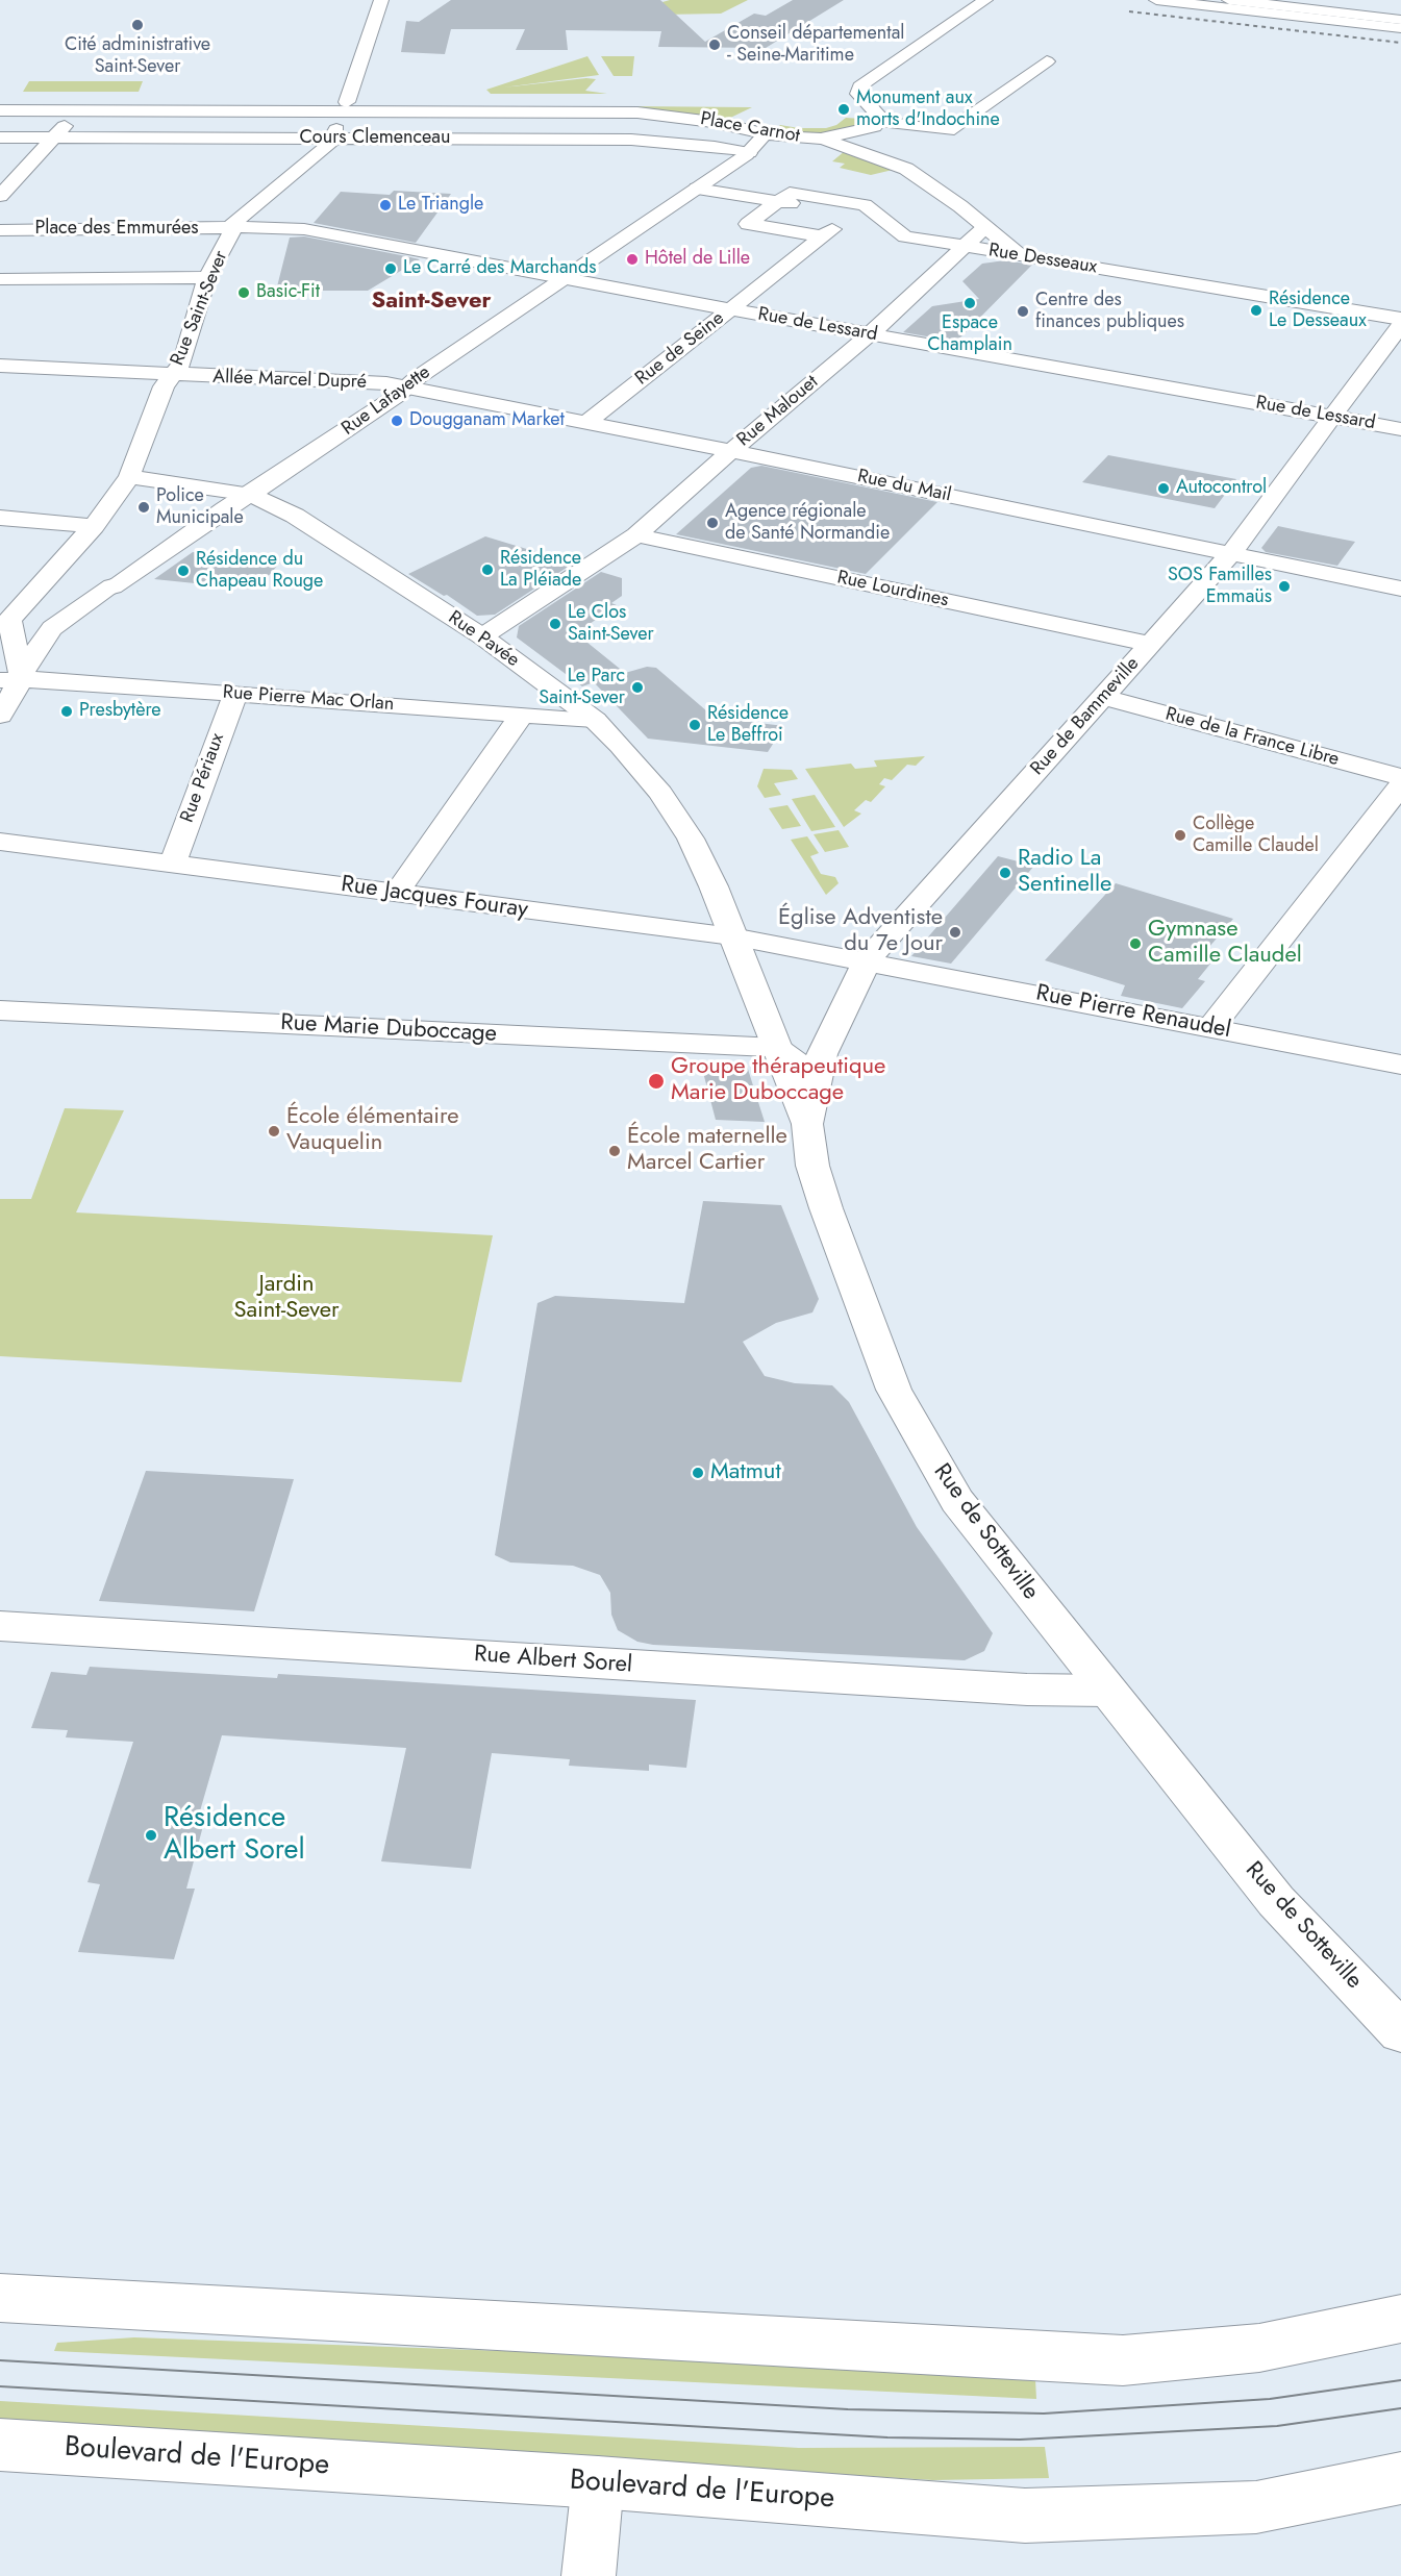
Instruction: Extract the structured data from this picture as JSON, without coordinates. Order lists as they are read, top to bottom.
{
  "streets": {
    "street": [
      "Place Carnot",
      "Cours Clemenceau",
      "Place des Emmurées",
      "Rue Desseaux",
      "Rue Saint-Sever",
      "Rue de Lessard",
      "Rue de Seine",
      "Allée Marcel Dupré",
      "Rue Lafayette",
      "Rue Malouet",
      "Rue du Mail",
      "Rue Lourdines",
      "Rue Pavée",
      "Rue Pierre Mac Orlan",
      "Rue de Bammeville",
      "Rue de la France Libre",
      "Rue Périaux",
      "Rue Jacques Fouray",
      "Rue Pierre Renaudel",
      "Rue Marie Duboccage",
      "Rue de Sotteville",
      "Rue Albert Sorel",
      "Boulevard de l'Europe"
    ]
  },
  "crossings": [
    ["Place Carnot", "Cours Clemenceau"],
    ["Place Carnot", "Rue Lafayette"],
    ["Cours Clemenceau", "Rue Saint-Sever"],
    ["Cours Clemenceau", "Rue Lafayette"],
    ["Place des Emmurées", "Rue Saint-Sever"],
    ["Place des Emmurées", "Rue de Lessard"],
    ["Rue Desseaux", "Rue de Seine"],
    ["Rue Desseaux", "Rue Malouet"],
    ["Rue Saint-Sever", "Rue de Lessard"],
    ["Rue Saint-Sever", "Allée Marcel Dupré"],
    ["Rue Saint-Sever", "Rue Lafayette"],
    ["Rue Saint-Sever", "Rue Pavée"],
    ["Rue Saint-Sever", "Rue Pierre Mac Orlan"],
    ["Rue de Lessard", "Rue de Seine"],
    ["Rue de Lessard", "Rue Lafayette"],
    ["Rue de Lessard", "Rue Malouet"],
    ["Rue de Lessard", "Rue de Bammeville"],
    ["Rue de Seine", "Rue du Mail"],
    ["Allée Marcel Dupré", "Rue Lafayette"],
    ["Allée Marcel Dupré", "Rue du Mail"],
    ["Rue Lafayette", "Rue du Mail"],
    ["Rue Lafayette", "Rue Pavée"],
    ["Rue Lafayette", "Rue Pierre Mac Orlan"],
    ["Rue Malouet", "Rue du Mail"],
    ["Rue Malouet", "Rue Lourdines"],
    ["Rue Malouet", "Rue Pavée"],
    ["Rue du Mail", "Rue de Bammeville"],
    ["Rue Lourdines", "Rue de Bammeville"],
    ["Rue Pavée", "Rue Pierre Mac Orlan"],
    ["Rue Pavée", "Rue Jacques Fouray"],
    ["Rue Pavée", "Rue de Sotteville"],
    ["Rue Pierre Mac Orlan", "Rue Périaux"],
    ["Rue de Bammeville", "Rue de la France Libre"],
    ["Rue de Bammeville", "Rue Jacques Fouray"],
    ["Rue de Bammeville", "Rue Pierre Renaudel"],
    ["Rue de Bammeville", "Rue de Sotteville"],
    ["Rue Périaux", "Rue Jacques Fouray"],
    ["Rue Jacques Fouray", "Rue Pierre Renaudel"],
    ["Rue Jacques Fouray", "Rue de Sotteville"],
    ["Rue Marie Duboccage", "Rue de Sotteville"],
    ["Rue de Sotteville", "Rue Albert Sorel"]
  ],
  "districts": ["Saint-Sever"],
  "parks": ["Jardin Saint-Sever"],
  "places": [
    "Cité administrative Saint-Sever",
    "Conseil départemental - Seine-Maritime",
    "Monument aux morts d'Indochine",
    "Le Triangle",
    "Hôtel de Lille",
    "Le Carré des Marchands",
    "Basic-Fit",
    "Espace Champlain",
    "Résidence Le Desseaux",
    "Centre des finances publiques",
    "Dougganam Market",
    "Autocontrol",
    "Police Municipale",
    "Agence régionale de Santé Normandie",
    "Résidence La Pléiade",
    "Résidence du Chapeau Rouge",
    "SOS Familles Emmaüs",
    "Le Clos Saint-Sever",
    "Le Parc Saint-Sever",
    "Presbytère",
    "Résidence Le Beffroi",
    "Collège Camille Claudel",
    "Radio La Sentinelle",
    "Église Adventiste du 7e Jour",
    "Gymnase Camille Claudel",
    "Groupe thérapeutique Marie Duboccage",
    "École élémentaire Vauquelin",
    "École maternelle Marcel Cartier",
    "Matmut",
    "Résidence Albert Sorel"
  ]
}
